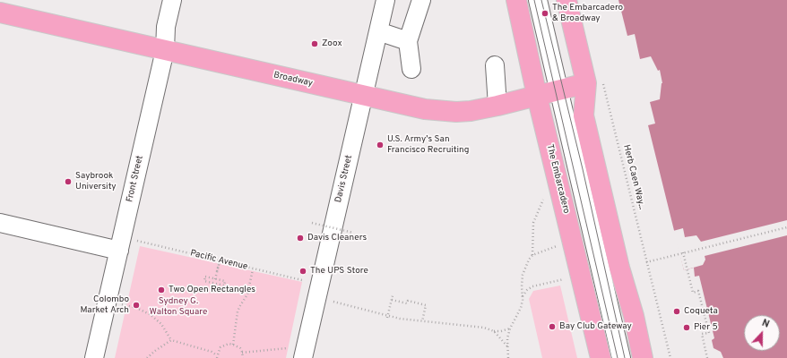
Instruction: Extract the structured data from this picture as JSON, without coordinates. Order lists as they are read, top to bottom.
{
  "streets": {
    "main road": ["Broadway", "The Embarcadero"],
    "street": ["Front Street", "Davis Street"],
    "path": ["Herb Caen Way...", "Pacific Avenue"]
  },
  "crossings": [
    ["Broadway", "Herb Caen Way..."],
    ["Broadway", "Front Street"],
    ["Broadway", "Davis Street"],
    ["Broadway", "The Embarcadero"]
  ],
  "parks": ["Sydney G. Walton Square"],
  "places": [
    "The Embarcadero & Broadway",
    "Zoox",
    "U.S. Army's San Francisco Recruiting",
    "Saybrook University",
    "Davis Cleaners",
    "The UPS Store",
    "Two Open Rectangles",
    "Colombo Market Arch",
    "Coqueta",
    "Bay Club Gateway",
    "Pier 5"
  ],
  "north": "top"
}
